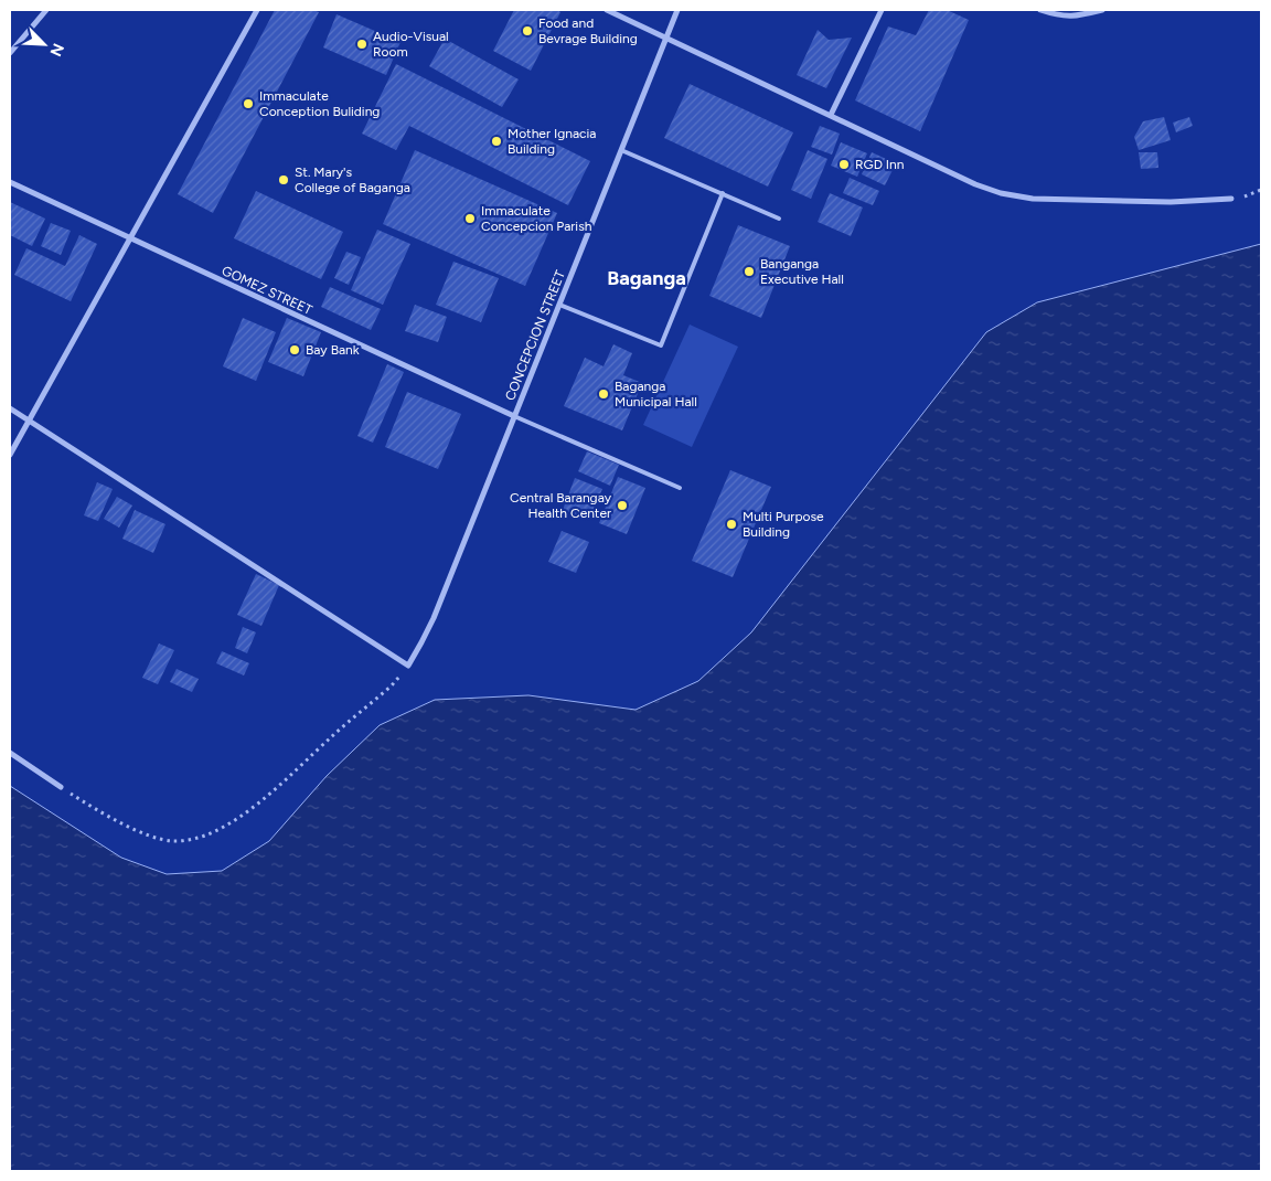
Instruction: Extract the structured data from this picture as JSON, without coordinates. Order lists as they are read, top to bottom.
{
  "streets": {
    "street": ["GOMEZ STREET", "CONCEPCION STREET"]
  },
  "crossings": [
    ["GOMEZ STREET", "CONCEPCION STREET"]
  ],
  "districts": ["Baganga"],
  "places": [
    "Food and Bevrage Building",
    "Audio-Visual Room",
    "Immaculate Conception Buliding",
    "Mother Ignacia Building",
    "RGD Inn",
    "St. Mary's College of Baganga",
    "Immaculate Concepcion Parish",
    "Banganga Executive Hall",
    "Bay Bank",
    "Baganga Municipal Hall",
    "Central Barangay Health Center",
    "Multi Purpose Building"
  ],
  "north": "bottom right"
}
